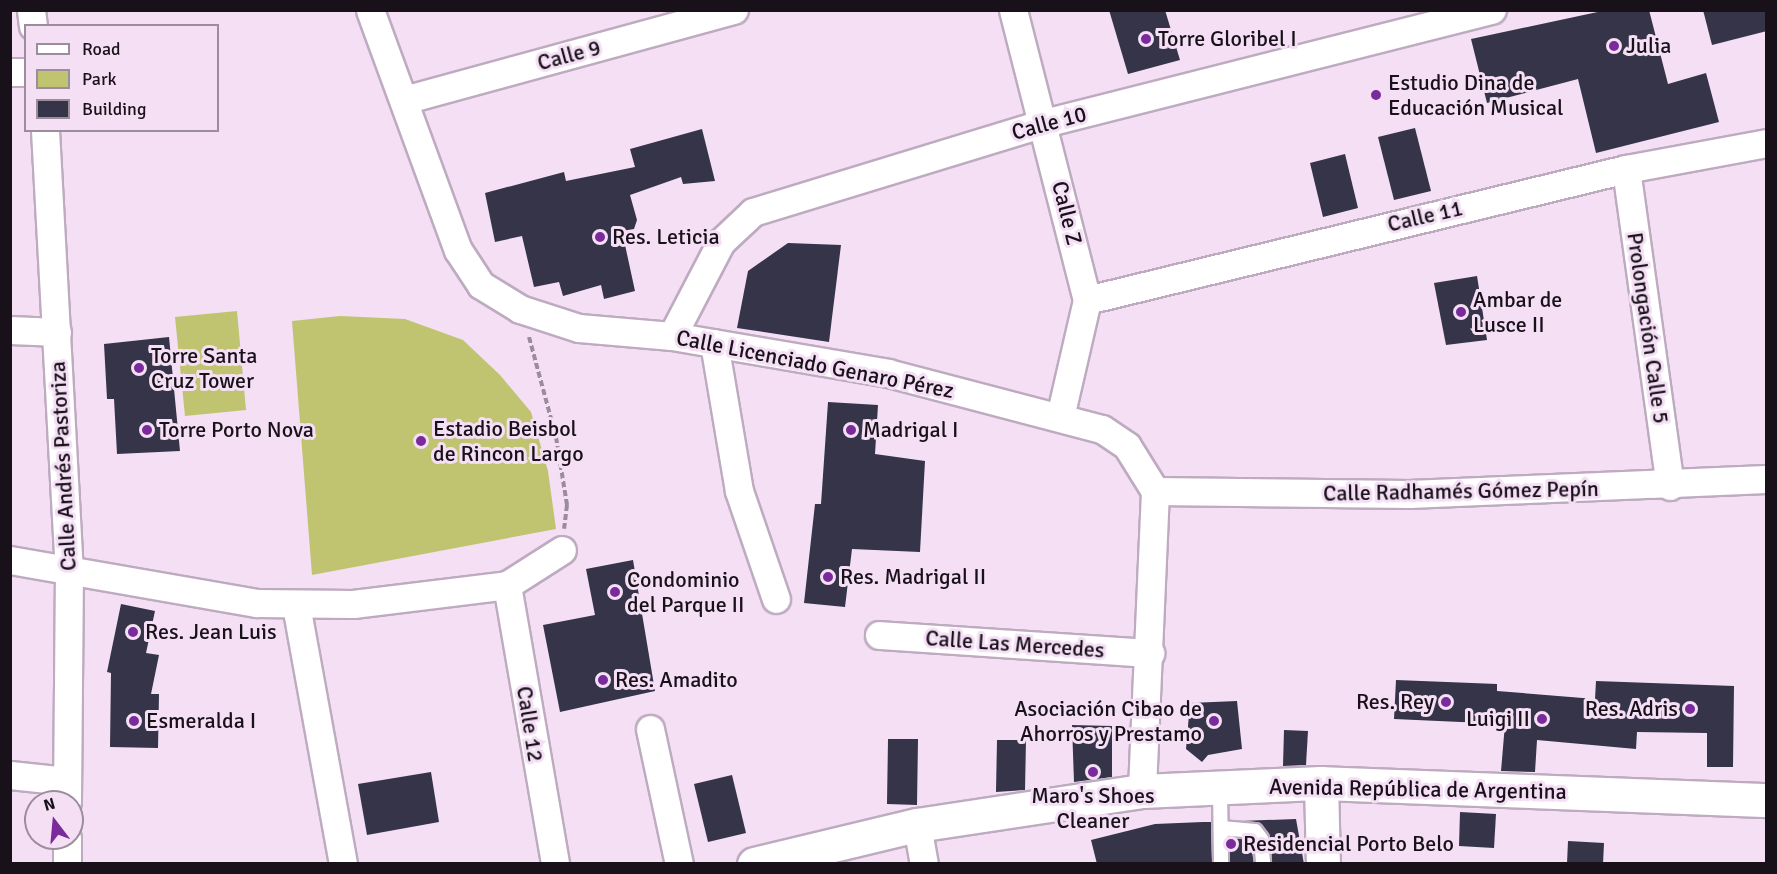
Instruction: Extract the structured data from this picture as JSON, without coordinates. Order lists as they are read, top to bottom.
{
  "streets": {
    "main road": ["Avenida República de Argentina"],
    "street": [
      "Calle 9",
      "Calle 10",
      "Calle Z",
      "Calle 11",
      "Prolongación Calle 5",
      "Calle Licenciado Genaro Pérez",
      "Calle Andrés Pastoriza",
      "Calle Radhamés Gómez Pepín",
      "Calle Las Mercedes",
      "Calle 12"
    ]
  },
  "crossings": [
    ["Calle 9", "Calle Licenciado Genaro Pérez"],
    ["Calle 10", "Calle Z"],
    ["Calle 10", "Calle Licenciado Genaro Pérez"],
    ["Calle Z", "Calle 11"],
    ["Calle Z", "Calle Licenciado Genaro Pérez"],
    ["Calle 11", "Prolongación Calle 5"],
    ["Prolongación Calle 5", "Calle Radhamés Gómez Pepín"],
    ["Calle Licenciado Genaro Pérez", "Calle Radhamés Gómez Pepín"]
  ],
  "places": [
    "Torre Gloribel I",
    "Julia",
    "Estudio Dina de Educación Musical",
    "Res. Leticia",
    "Ambar de Lusce II",
    "Torre Santa Cruz Tower",
    "Torre Porto Nova",
    "Madrigal I",
    "Estadio Beisbol de Rincon Largo",
    "Res. Madrigal II",
    "Condominio del Parque II",
    "Res. Jean Luis",
    "Res. Amadito",
    "Res. Rey",
    "Res. Adris",
    "Luigi II",
    "Esmeralda I",
    "Asociación Cibao de Ahorros y Prestamo",
    "Maro's Shoes Cleaner",
    "Residencial Porto Belo"
  ],
  "legend": ["Road", "Park", "Building"],
  "north": "top"
}
